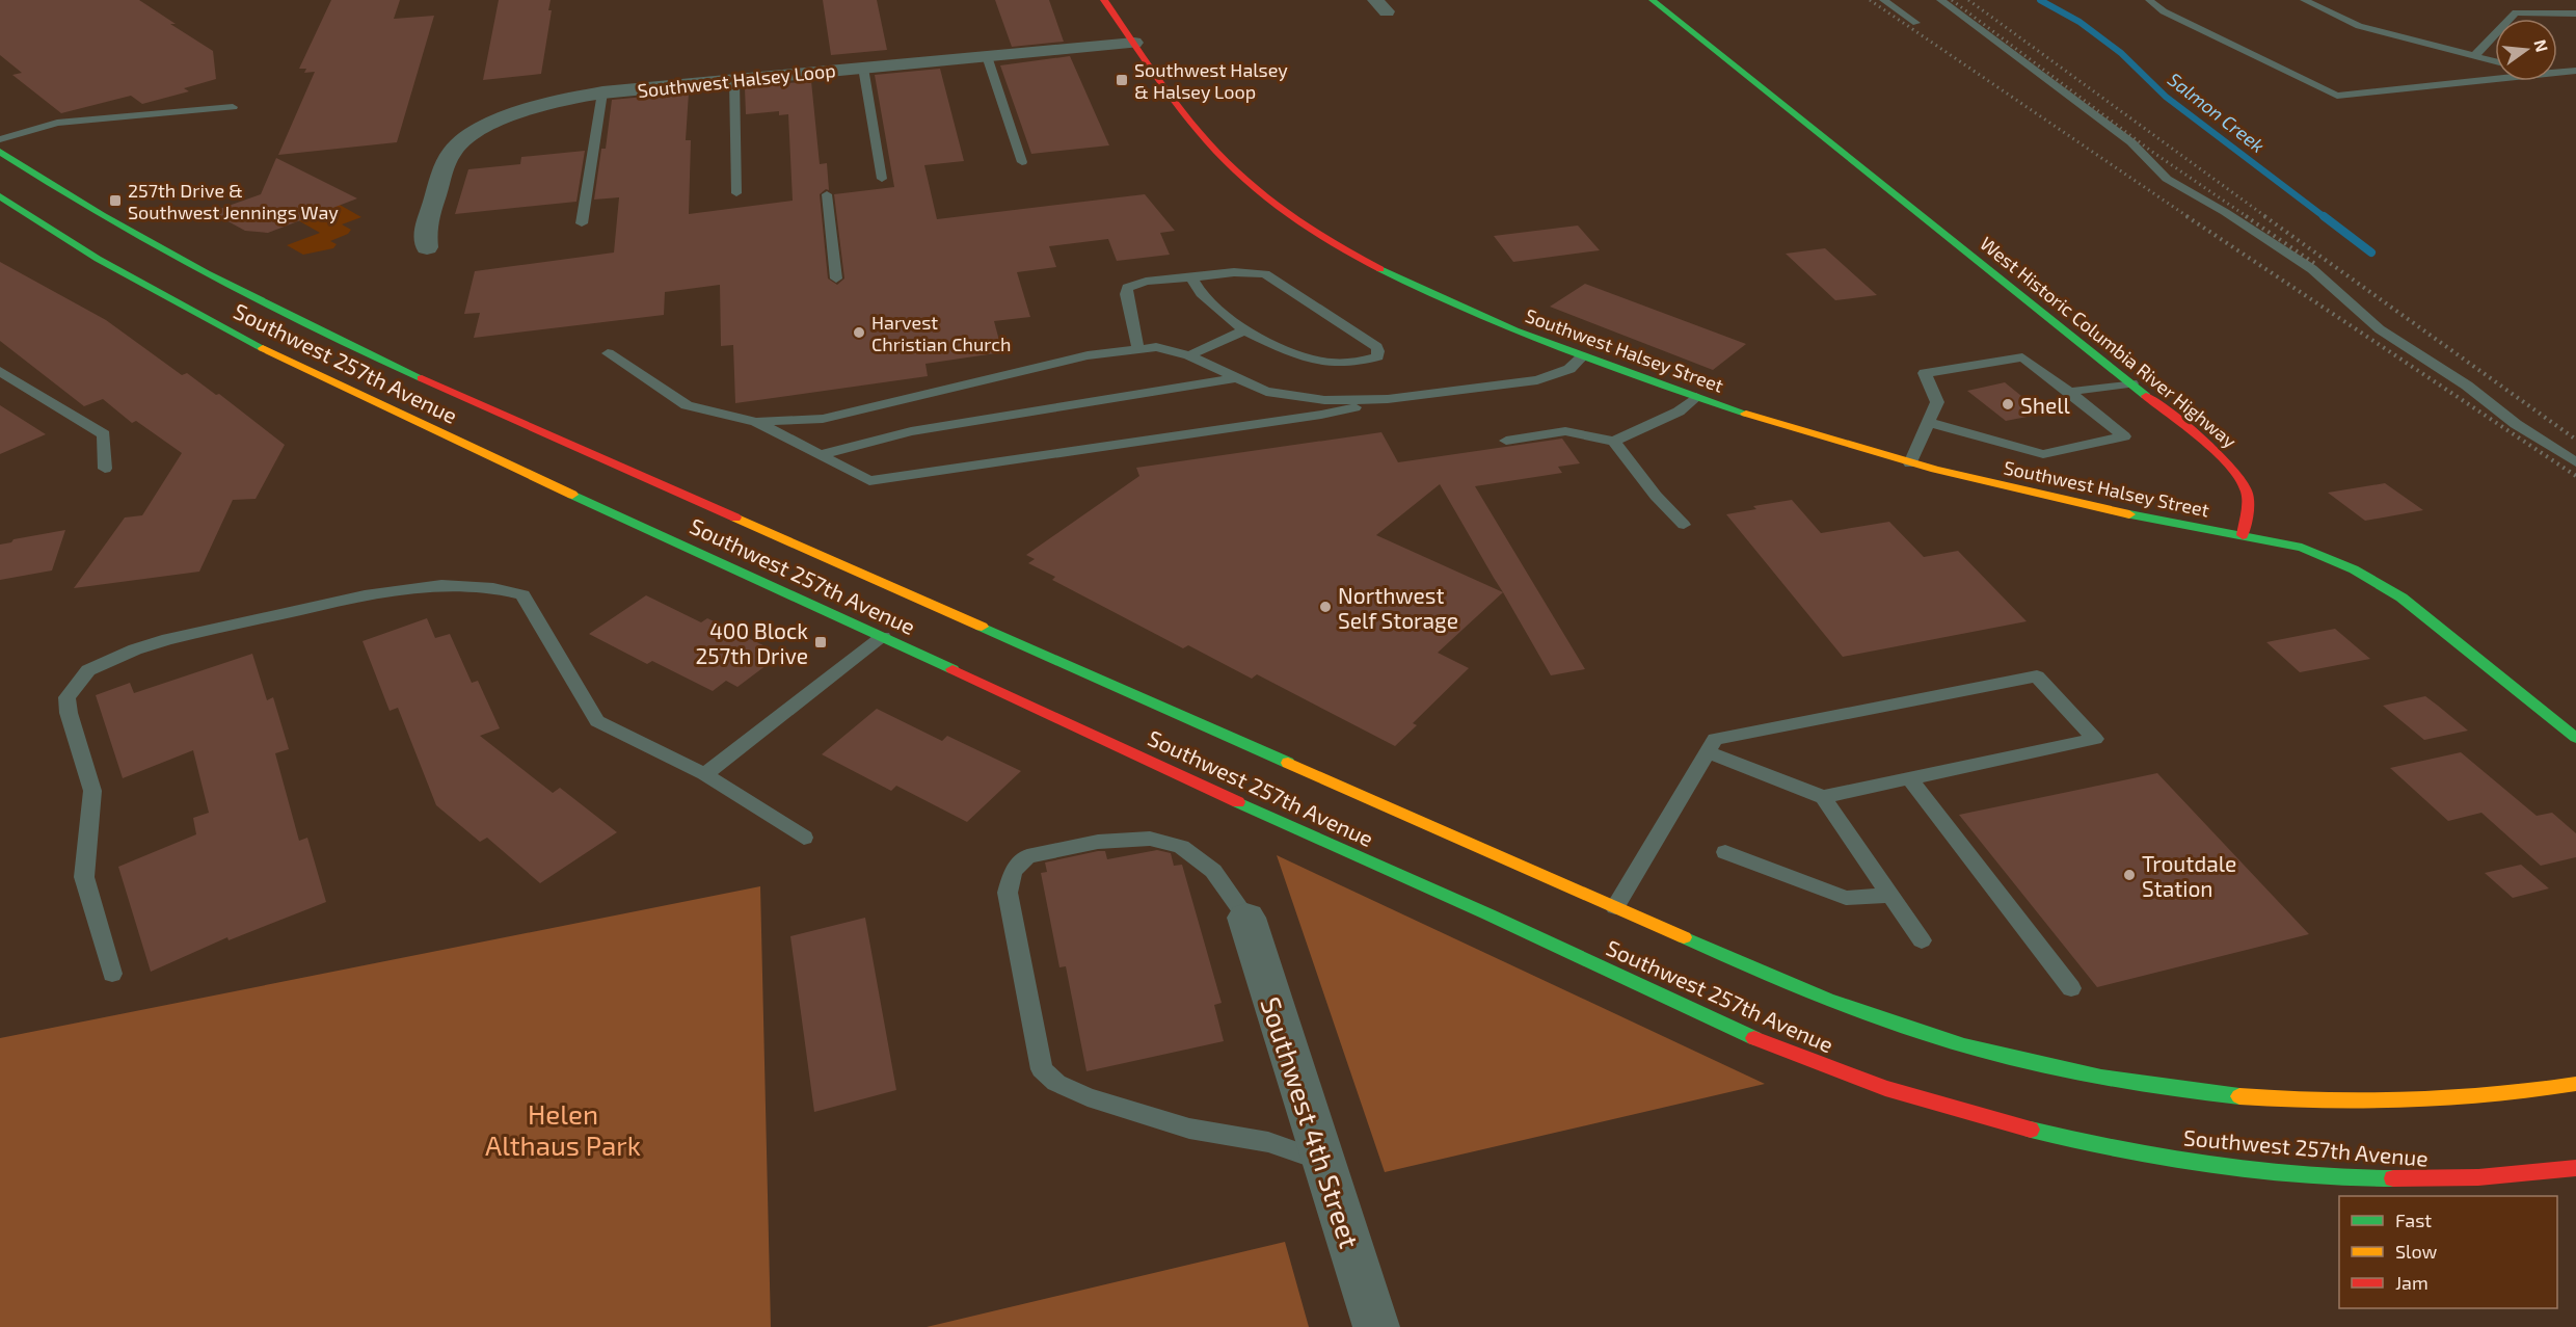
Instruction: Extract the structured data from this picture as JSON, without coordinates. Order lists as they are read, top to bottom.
{
  "streets": {
    "main road": ["West Historic Columbia River Highway", "Southwest Halsey Street", "Southwest 257th Avenue"],
    "street": ["Southwest Halsey Loop", "Southwest 4th Street"]
  },
  "crossings": [
    ["Southwest Halsey Loop", "Southwest Halsey Street"],
    ["West Historic Columbia River Highway", "Southwest Halsey Street"]
  ],
  "water": ["Salmon Creek"],
  "parks": ["Helen Althaus Park"],
  "places": {
    "transit": ["Southwest Halsey & Halsey Loop", "257th Drive & Southwest Jennings Way", "400 Block 257th Drive"],
    "other": [
      "Harvest Christian Church",
      "Shell",
      "Northwest Self Storage",
      "Troutdale Station"
    ]
  },
  "legend": ["Fast", "Slow", "Jam"],
  "north": "right"
}
